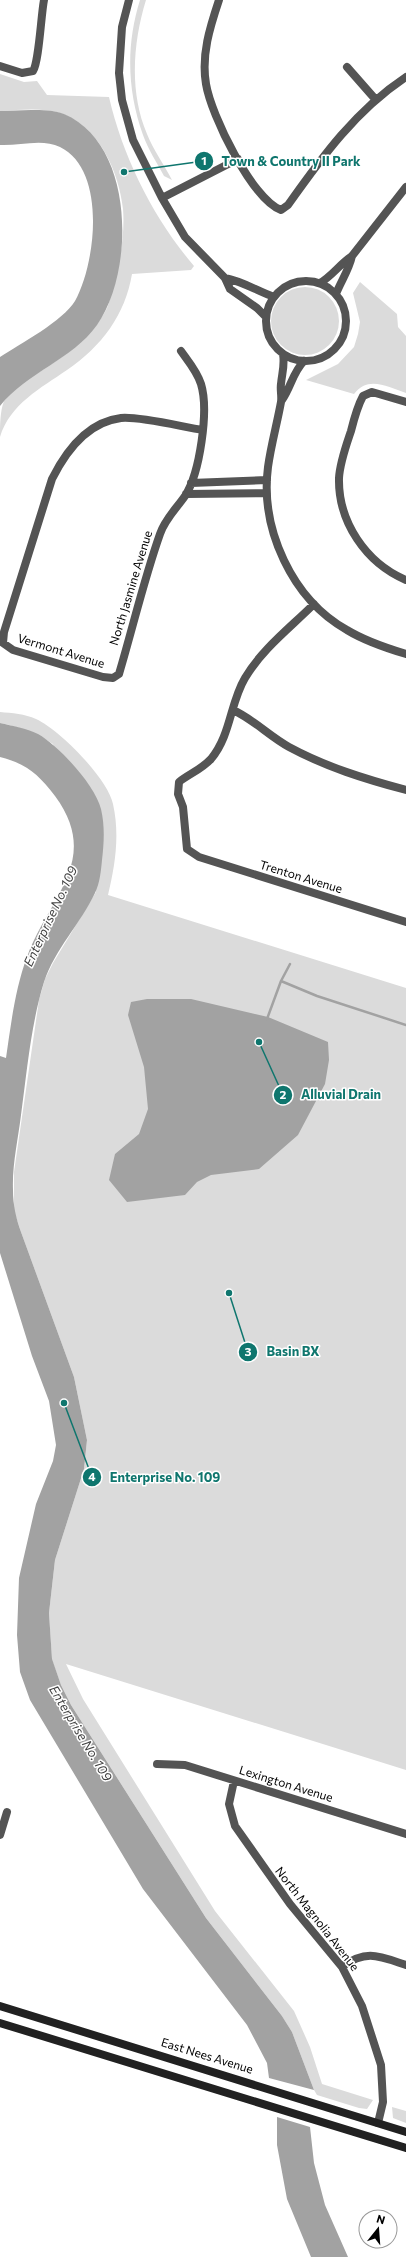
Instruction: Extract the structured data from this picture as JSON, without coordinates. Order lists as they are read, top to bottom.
{
  "streets": {
    "main road": ["East Nees Avenue"],
    "street": [
      "North Jasmine Avenue",
      "Vermont Avenue",
      "Trenton Avenue",
      "Lexington Avenue",
      "North Magnolia Avenue"
    ]
  },
  "crossings": [
    ["North Jasmine Avenue", "Vermont Avenue"],
    ["Lexington Avenue", "North Magnolia Avenue"],
    ["North Magnolia Avenue", "East Nees Avenue"]
  ],
  "water": ["Enterprise No. 109"],
  "places": [
    "Town & Country II Park",
    "Alluvial Drain",
    "Basin BX",
    "Enterprise No. 109"
  ],
  "north": "top"
}
